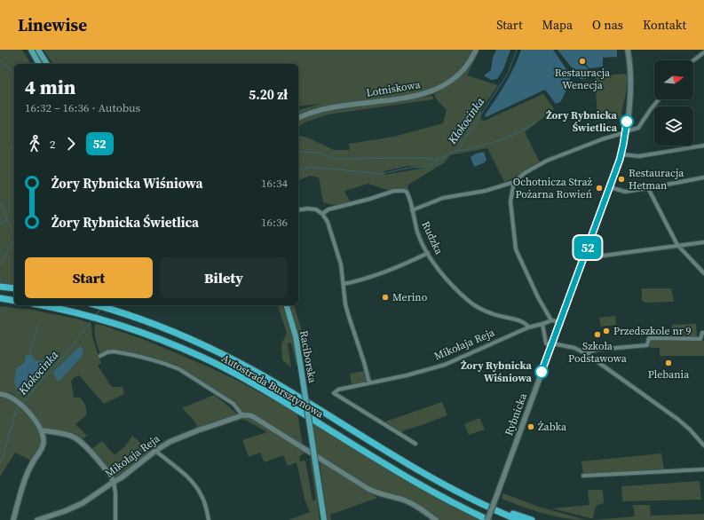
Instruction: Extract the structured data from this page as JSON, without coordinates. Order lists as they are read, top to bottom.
{
  "streets": {
    "highway": ["Autostrada Bursztynowa"],
    "main road": ["Raciborska"],
    "street": [
      "Lotniskowa",
      "Rudzka",
      "Mikołaja Reja",
      "Rybnicka"
    ]
  },
  "crossings": [
    ["Rudzka", "Mikołaja Reja"],
    ["Autostrada Bursztynowa", "Rybnicka"]
  ],
  "water": ["Kłokocinka"],
  "places": [
    "Restauracja Wenecja",
    "Żory Rybnicka Świetlica",
    "Restauracja Hetman",
    "Ochotnicza Straż Pożarna Rowień",
    "Merino",
    "Przedszkole nr 9",
    "Szkoła Podstawowa",
    "Plebania",
    "Żory Rybnicka Wiśniowa",
    "Żabka"
  ],
  "lines": ["bus line 52"],
  "north": "right",
  "page": {
    "header": "Linewise",
    "nav": [
      "Start",
      "Mapa",
      "O nas",
      "Kontakt"
    ],
    "on_map": "52",
    "heading": ["4 min", "16:32 – 16:36 · Autobus", "5.20 zł"],
    "legs": ["2", "52"],
    "list": [
      {
        "name": "Żory Rybnicka Wiśniowa",
        "value": "16:34"
      },
      {
        "name": "Żory Rybnicka Świetlica",
        "value": "16:36"
      }
    ],
    "buttons": ["Start", "Bilety"]
  }
}
